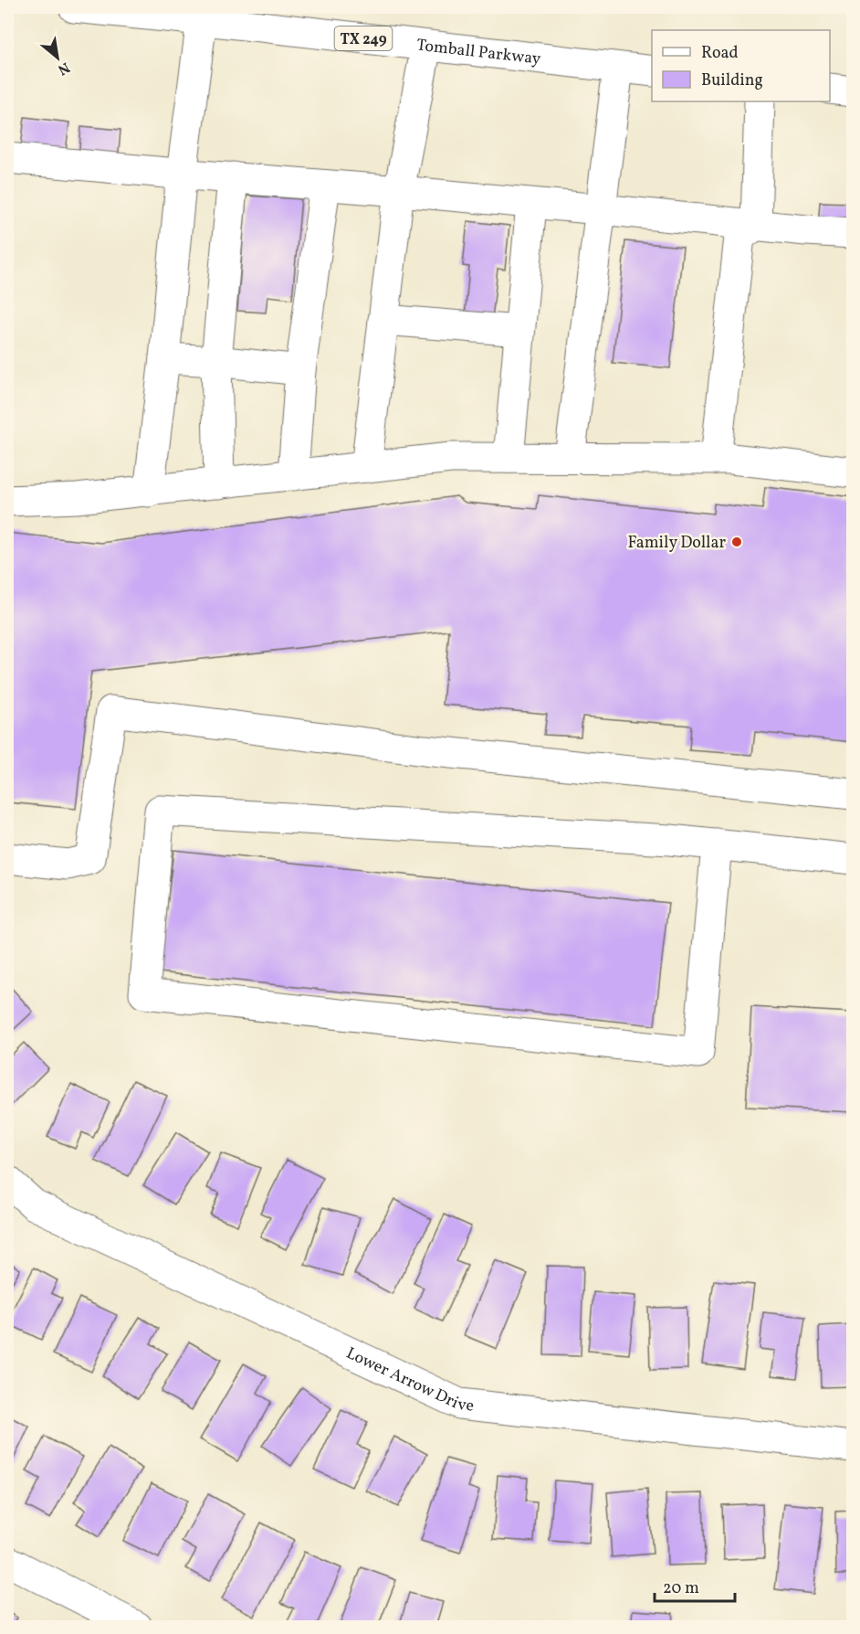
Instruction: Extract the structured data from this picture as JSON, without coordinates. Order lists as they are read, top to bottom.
{
  "streets": {
    "street": ["TX 249", "Tomball Parkway", "Lower Arrow Drive"]
  },
  "places": ["Family Dollar"],
  "legend": ["Road", "Building"],
  "scale_bar": "20 m",
  "north": "bottom right"
}
